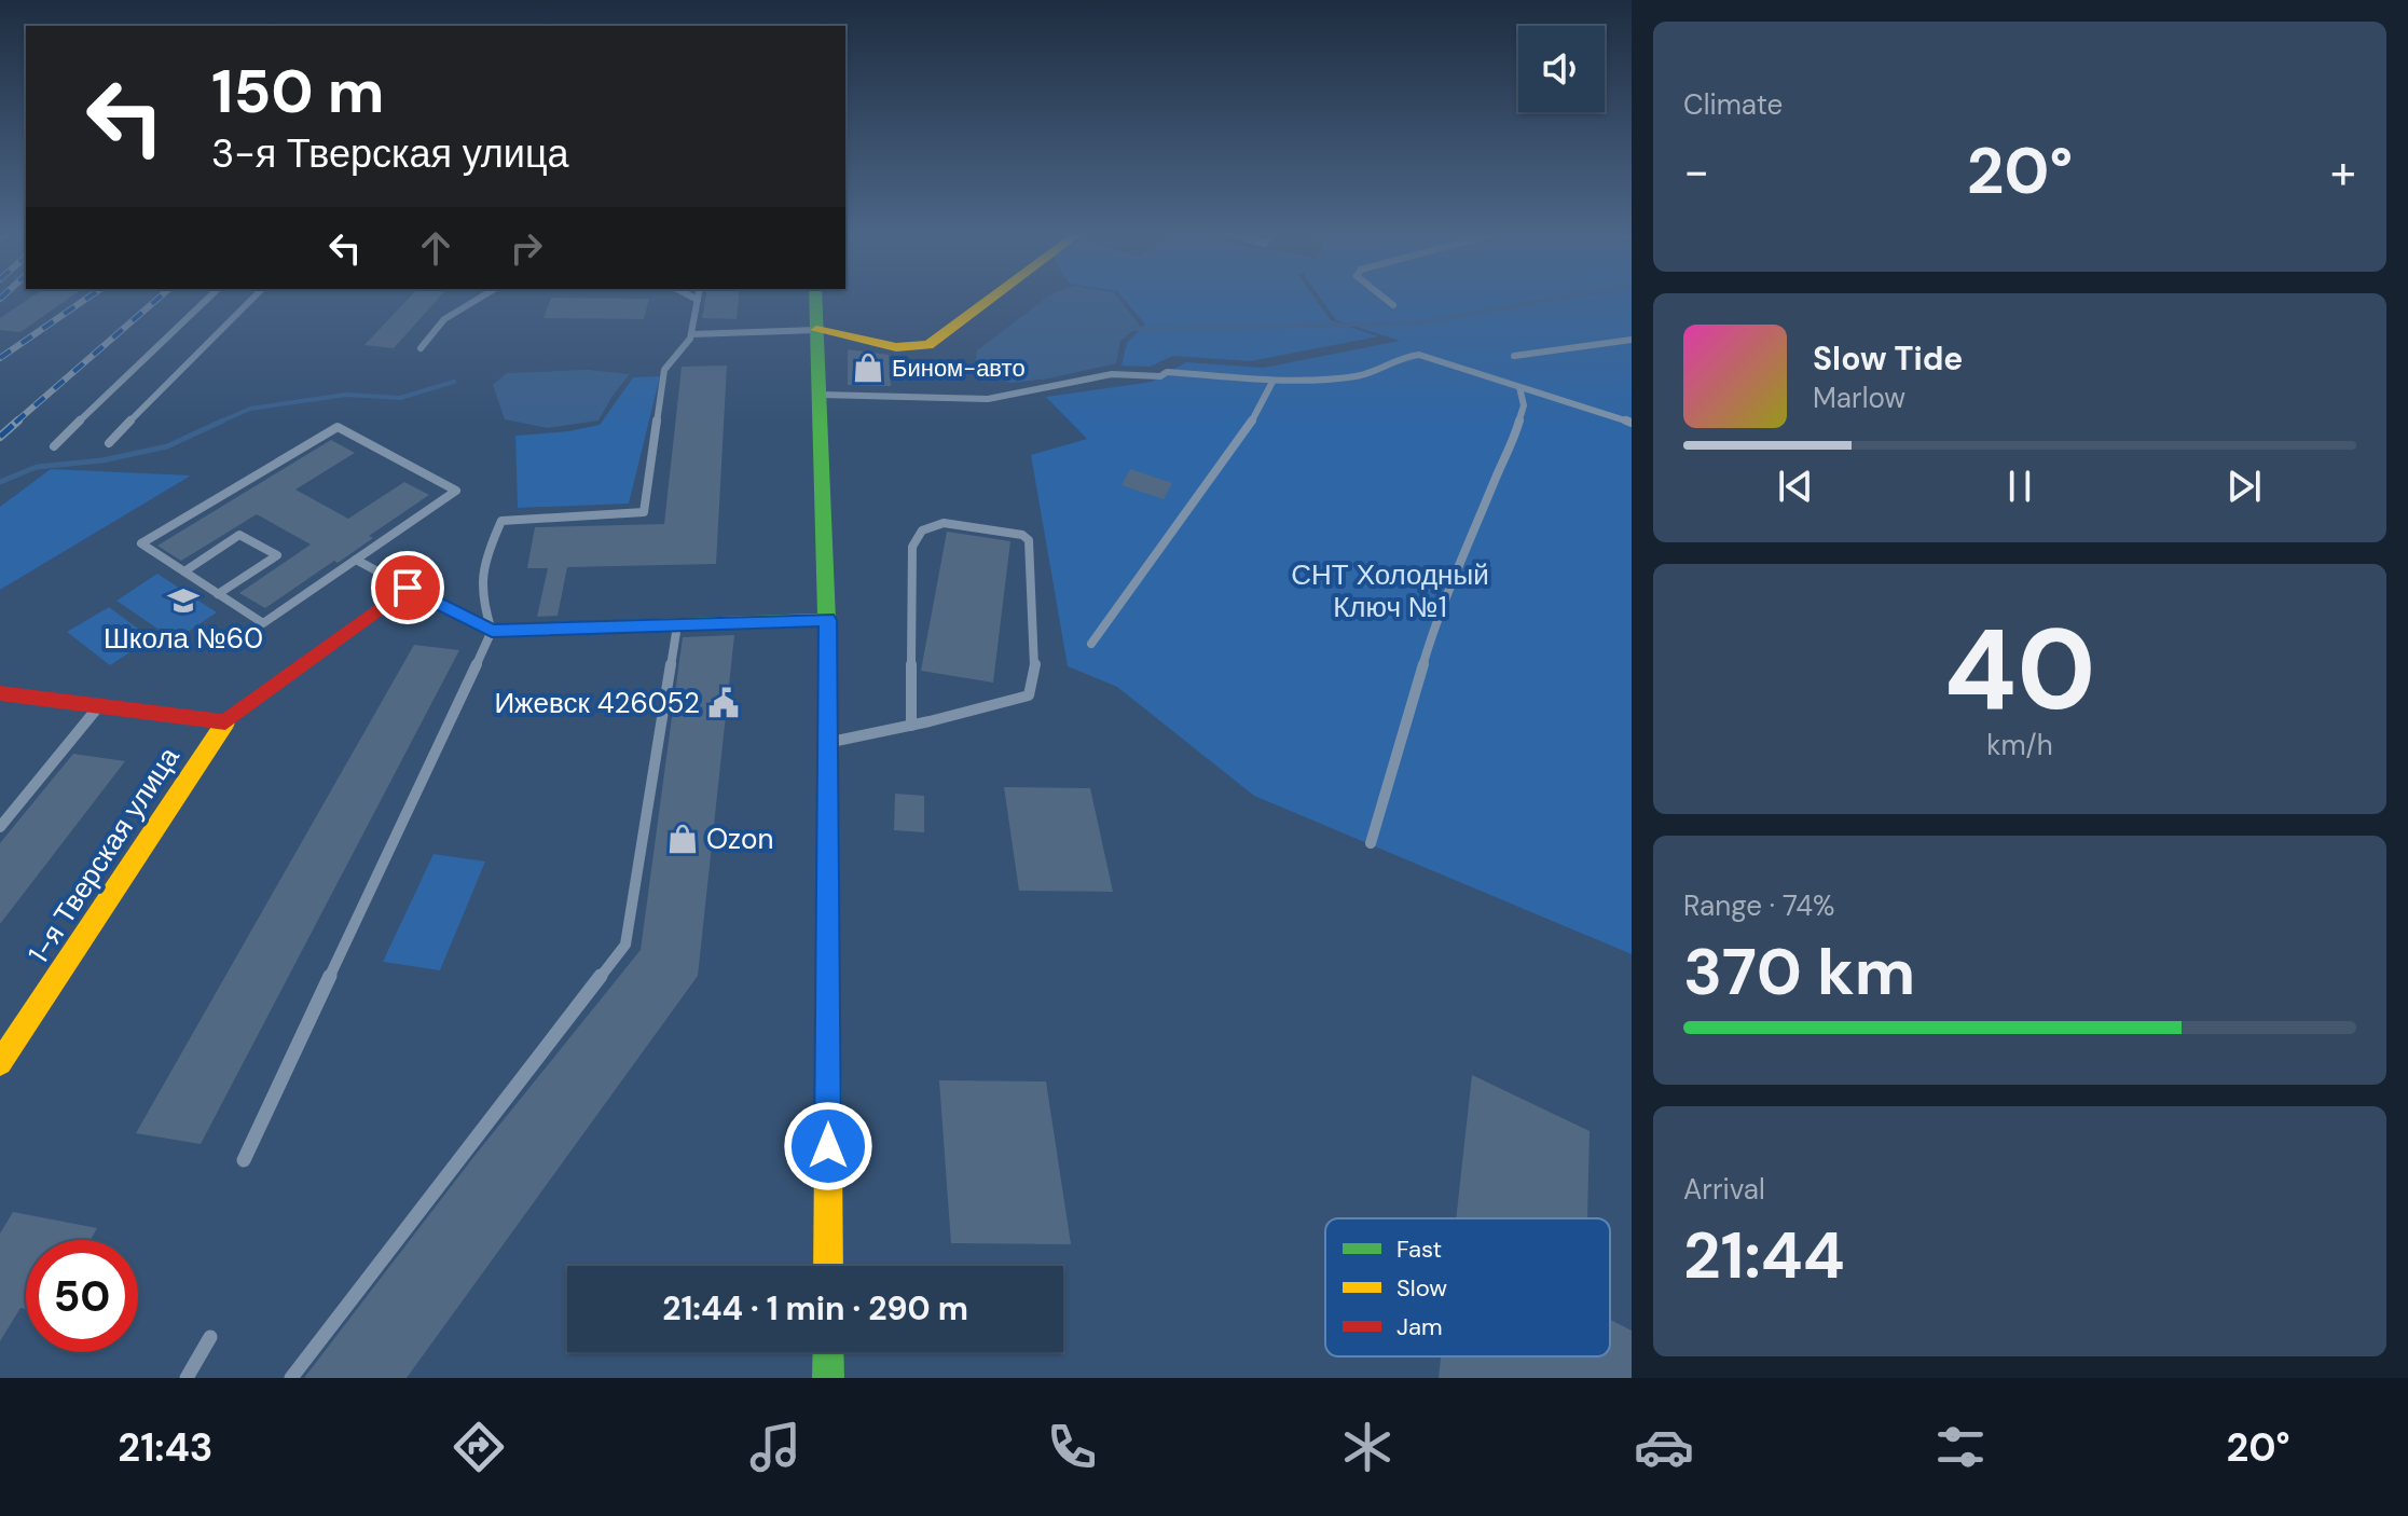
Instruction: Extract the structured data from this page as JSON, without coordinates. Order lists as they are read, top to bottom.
{
  "streets": {
    "street": ["1-я Тверская улица"]
  },
  "parks": ["СНТ Холодный Ключ №1"],
  "places": {
    "shop": ["Бином-авто", "Ozon"],
    "school or university": ["Школа №60"],
    "public building": ["Ижевск 426052"]
  },
  "legend": ["Fast", "Slow", "Jam"],
  "page": {
    "tile": [
      "Climate",
      ["40", "km/h"],
      ["Range · 74%", "370 km"],
      ["Arrival", "21:44"]
    ],
    "turn": ["150 m", "3-я Тверская улица"],
    "heat": ["−", "20°", "+"],
    "song": ["Slow Tide", "Marlow"],
    "limit": "50",
    "trip": "21:44 · 1 min · 290 m",
    "tabs": ["21:43", "20°"]
  }
}
